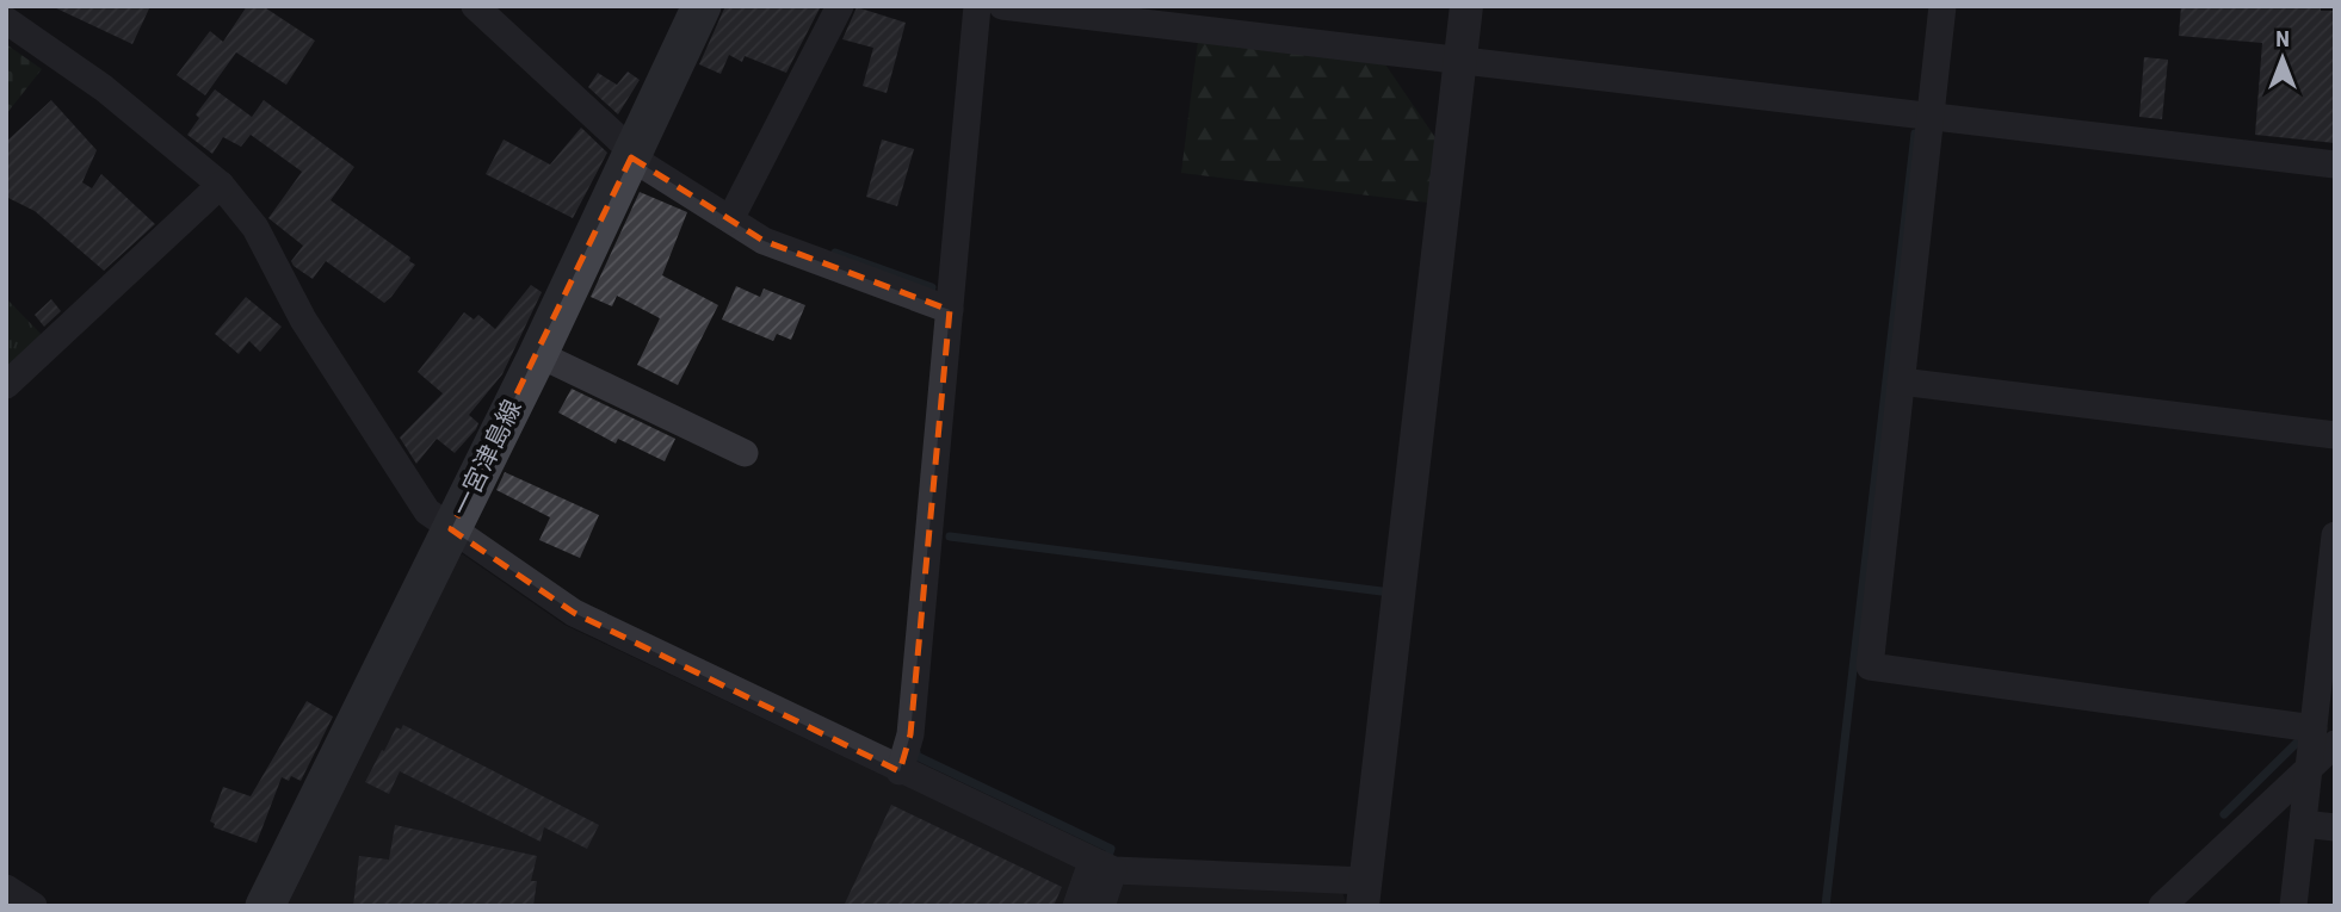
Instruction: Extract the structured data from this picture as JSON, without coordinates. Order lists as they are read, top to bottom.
{
  "streets": {
    "main road": ["一宮津島線"]
  },
  "north": "top"
}
